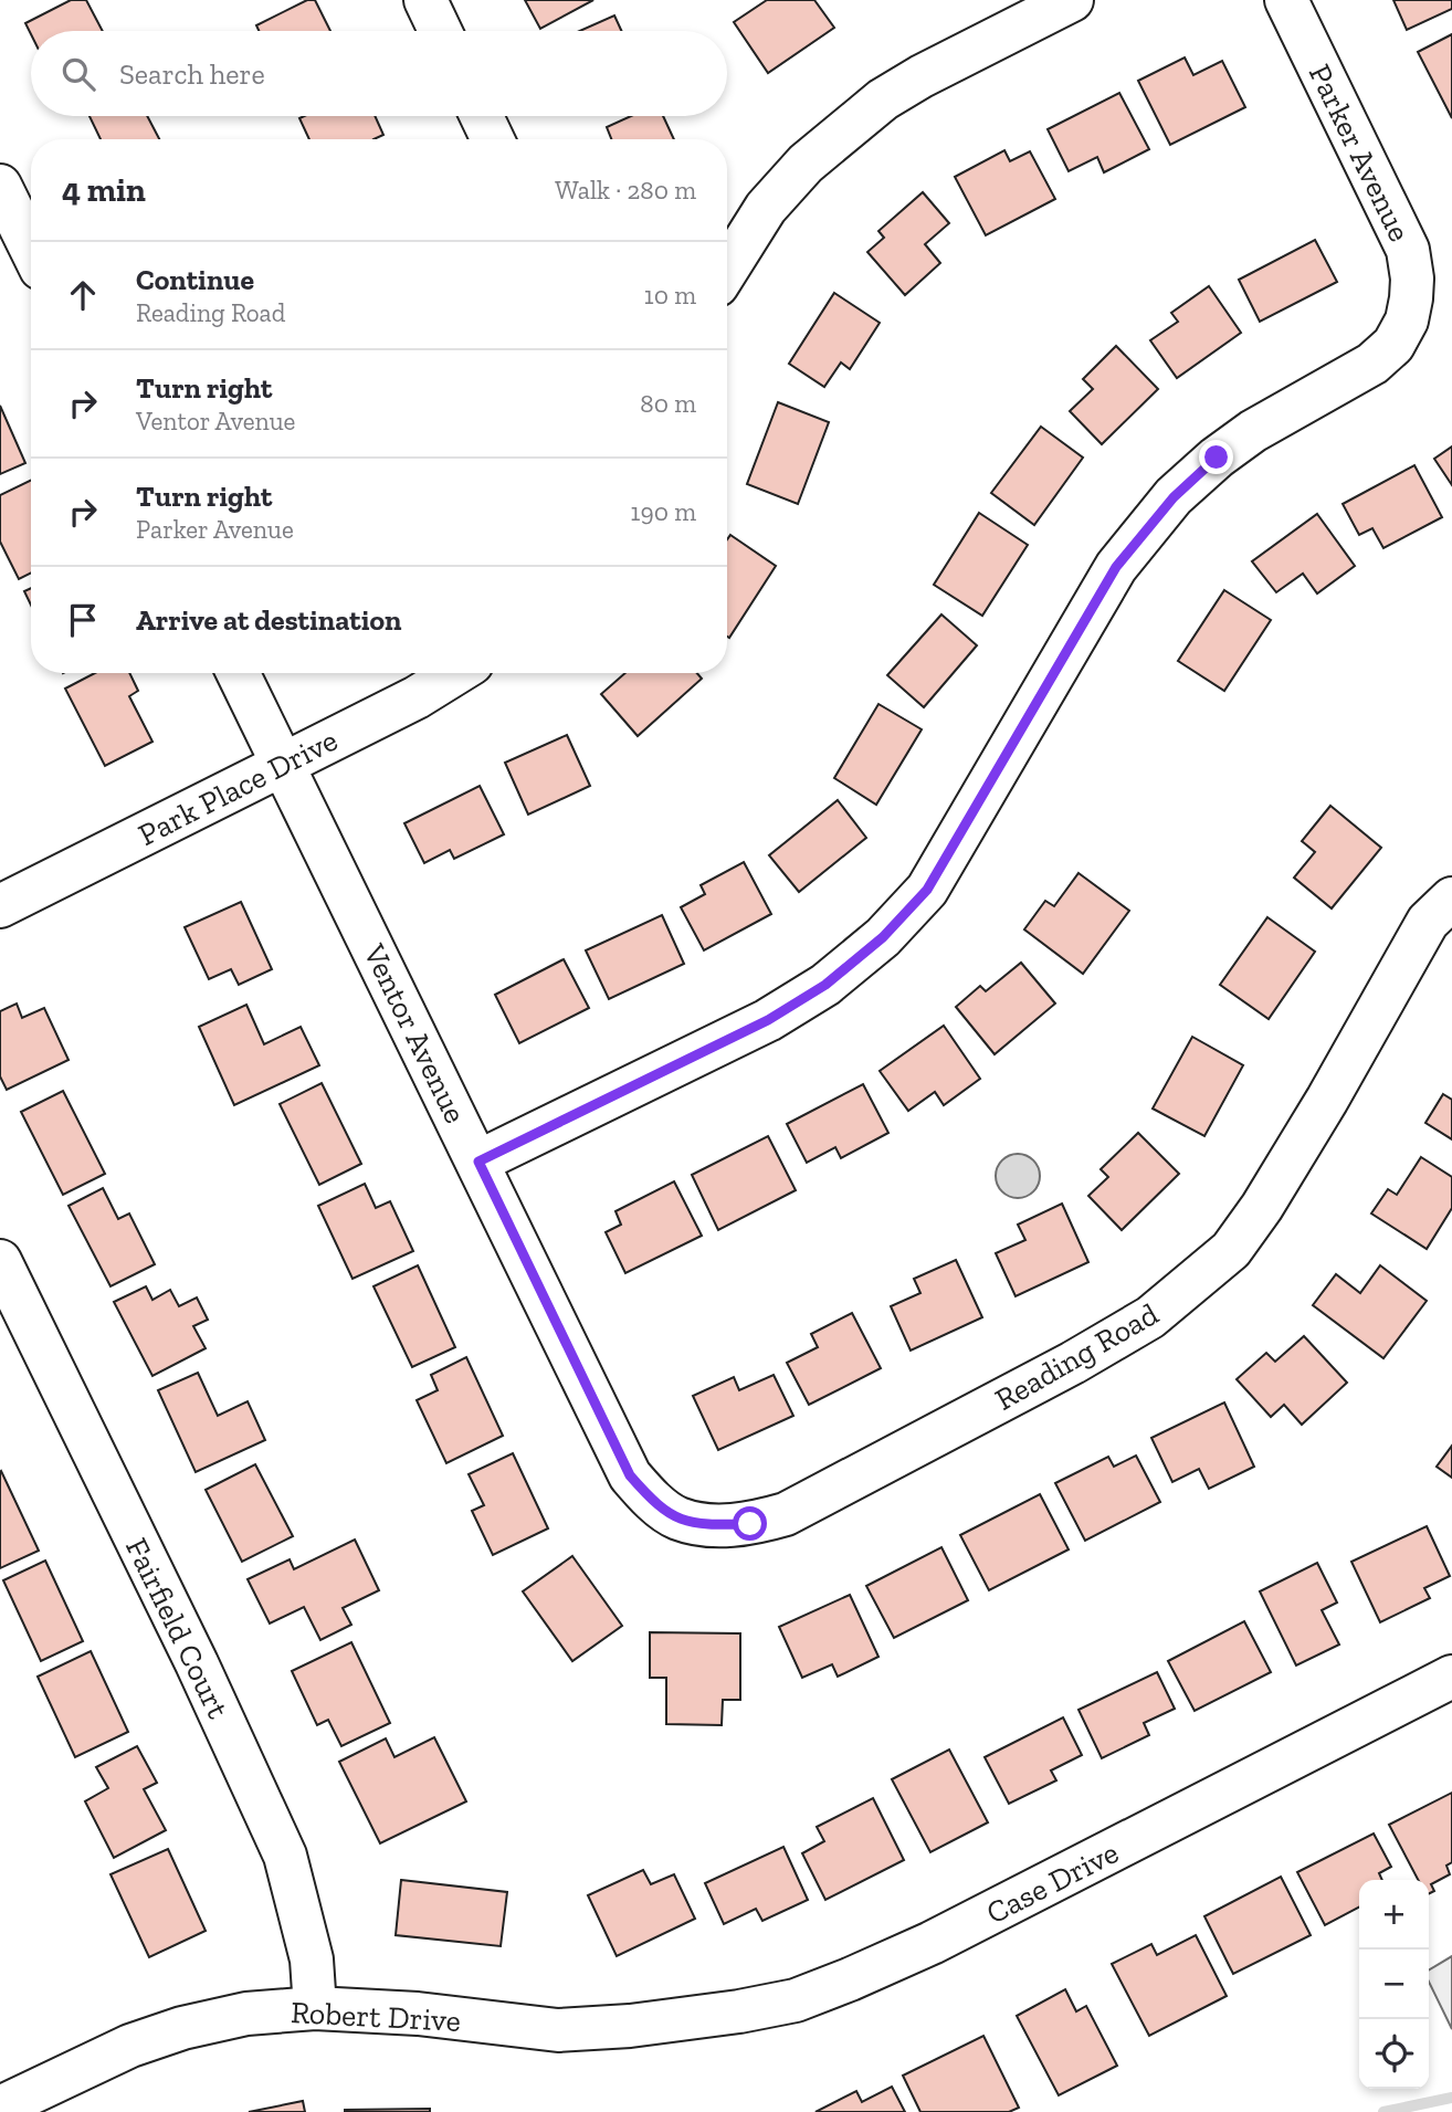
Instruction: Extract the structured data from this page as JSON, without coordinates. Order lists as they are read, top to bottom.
{
  "streets": {
    "street": [
      "Parker Avenue",
      "Park Place Drive",
      "Ventor Avenue",
      "Reading Road",
      "Fairfield Court",
      "Case Drive",
      "Robert Drive"
    ]
  },
  "crossings": [
    ["Parker Avenue", "Ventor Avenue"],
    ["Park Place Drive", "Ventor Avenue"],
    ["Ventor Avenue", "Reading Road"],
    ["Fairfield Court", "Robert Drive"],
    ["Case Drive", "Robert Drive"]
  ],
  "page": {
    "search": "Search here",
    "heading": ["4 min", "Walk · 280 m"],
    "list": [
      ["Continue", "Reading Road", "10 m"],
      ["Turn right", "Ventor Avenue", "80 m"],
      ["Turn right", "Parker Avenue", "190 m"],
      "Arrive at destination"
    ],
    "map_buttons": ["+", "−"]
  }
}
